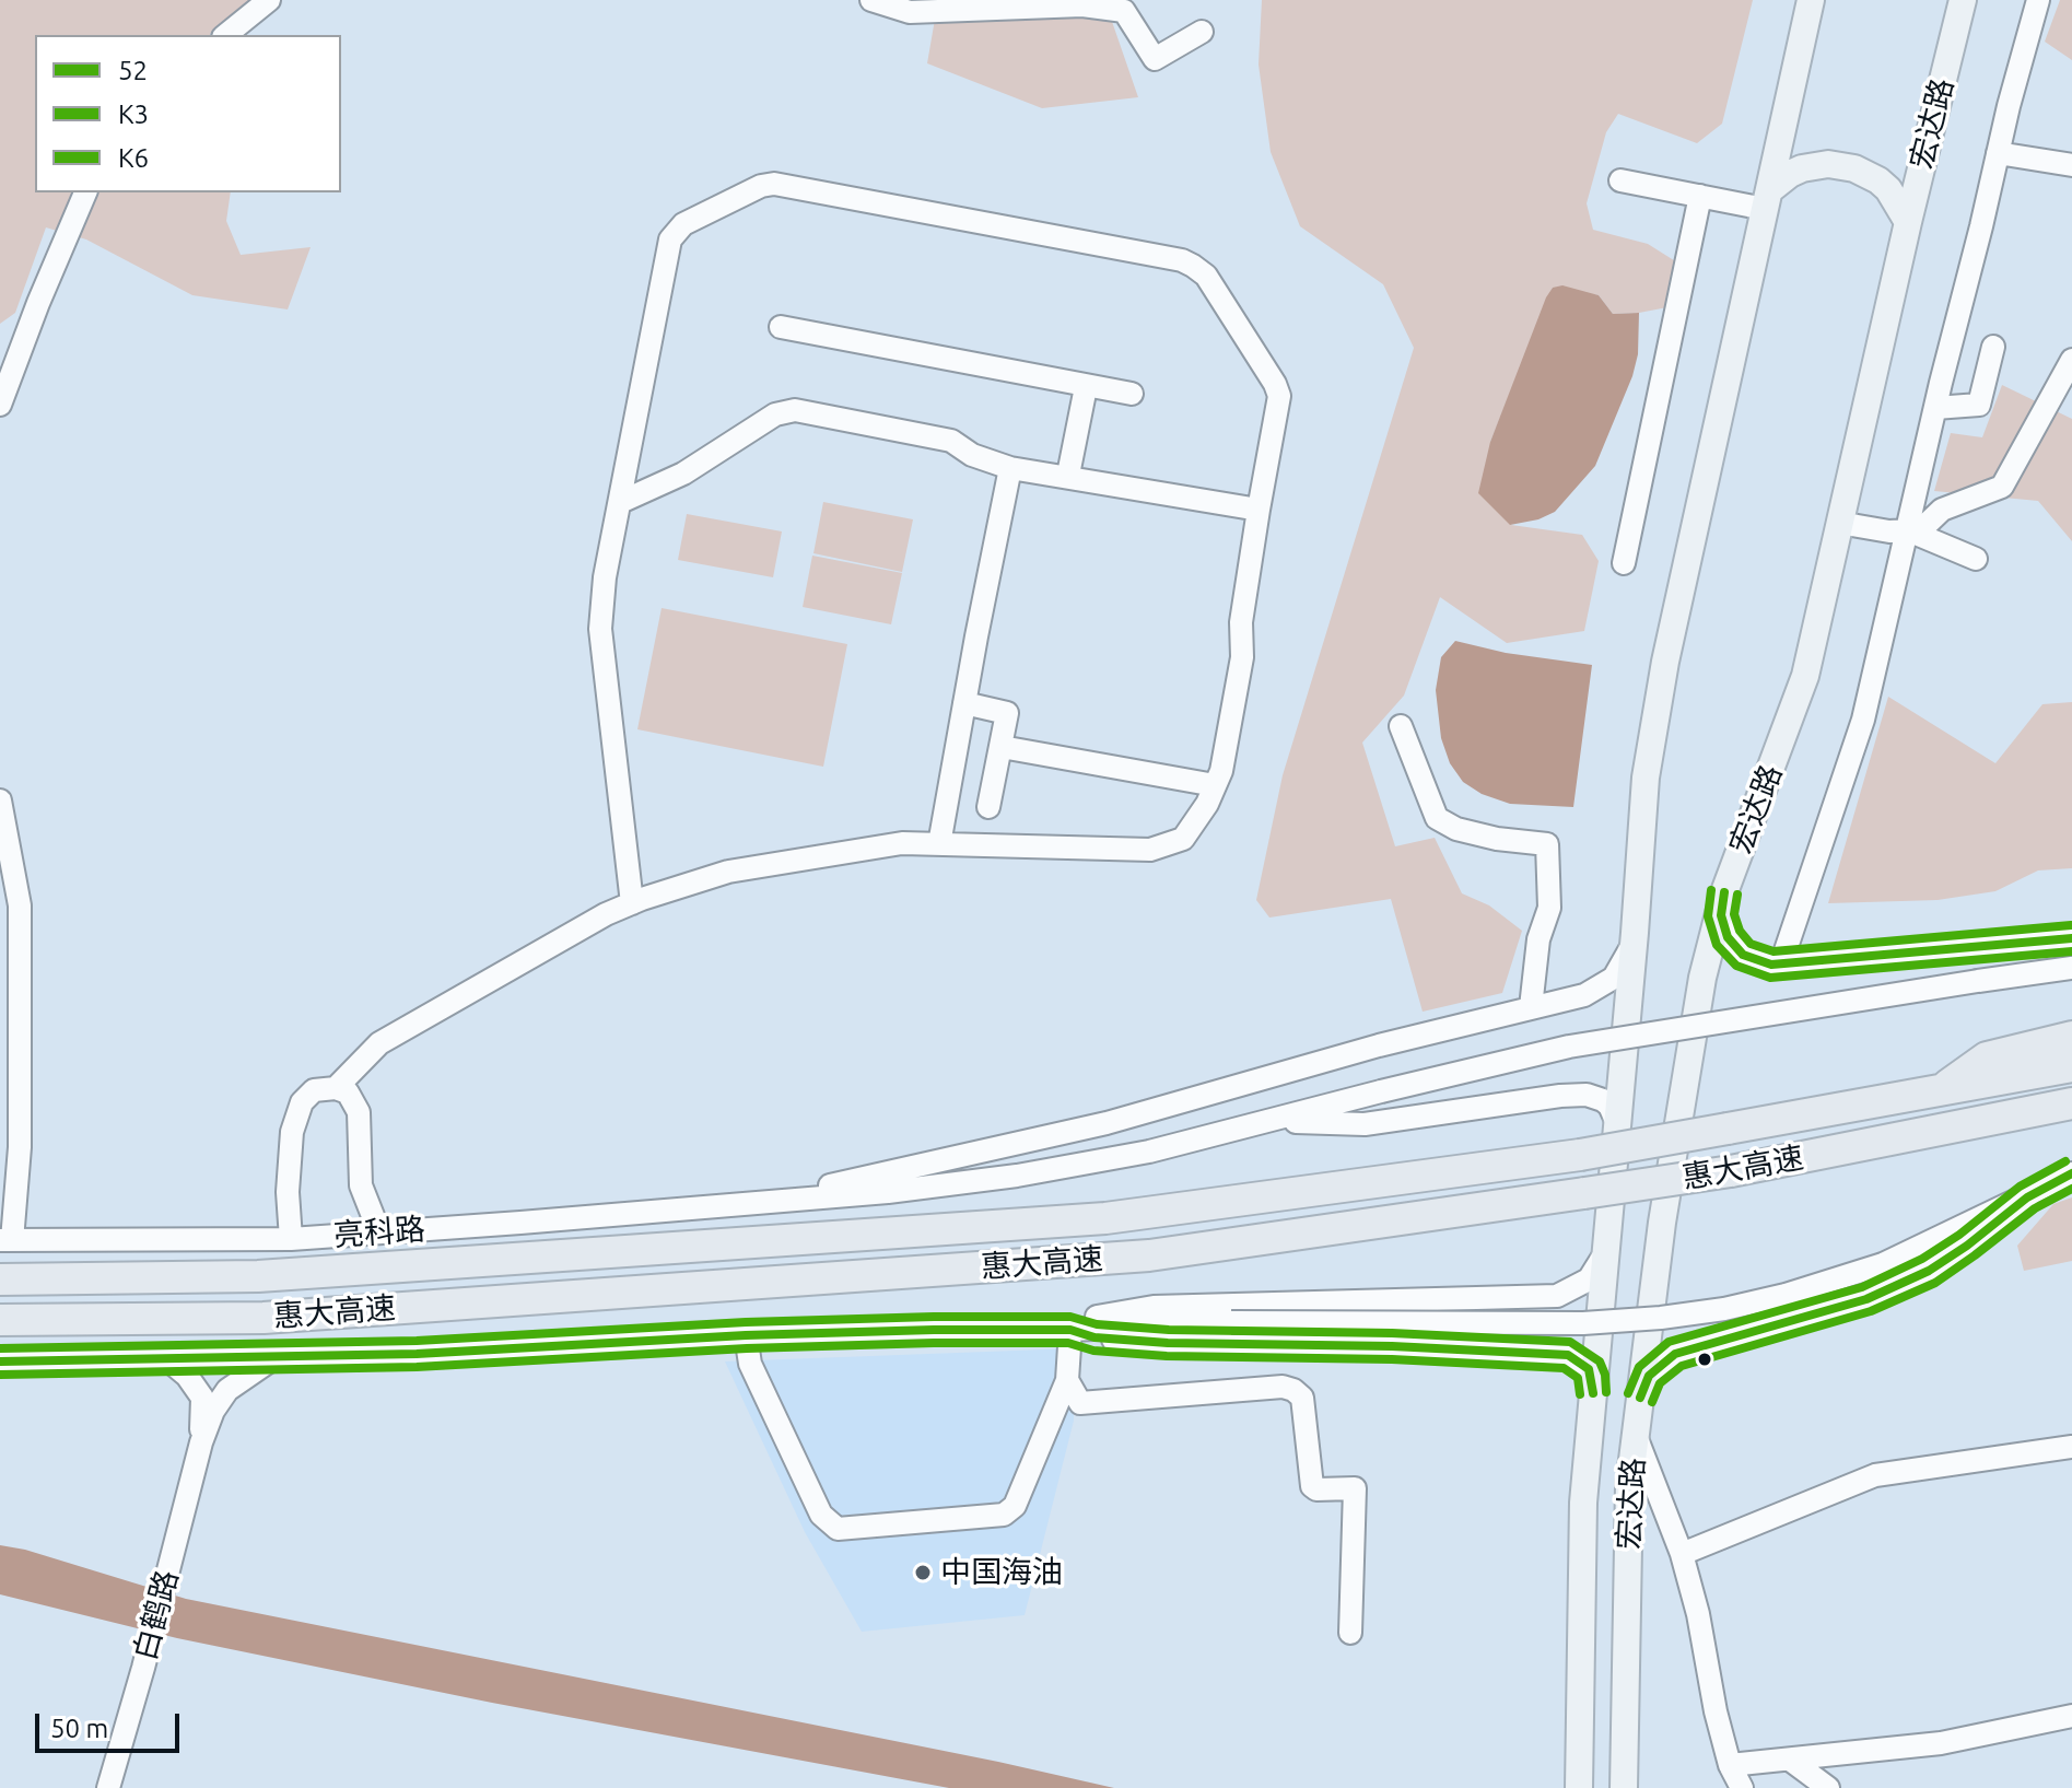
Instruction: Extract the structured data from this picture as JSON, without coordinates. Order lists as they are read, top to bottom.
{
  "streets": {
    "highway": ["惠大高速"],
    "main road": ["宏达路"],
    "street": ["亮科路", "白鹤路"]
  },
  "places": ["中国海油"],
  "lines": ["transit line K3", "transit line 52", "transit line K6"],
  "legend": ["52", "K3", "K6"],
  "scale_bar": "50 m"
}
